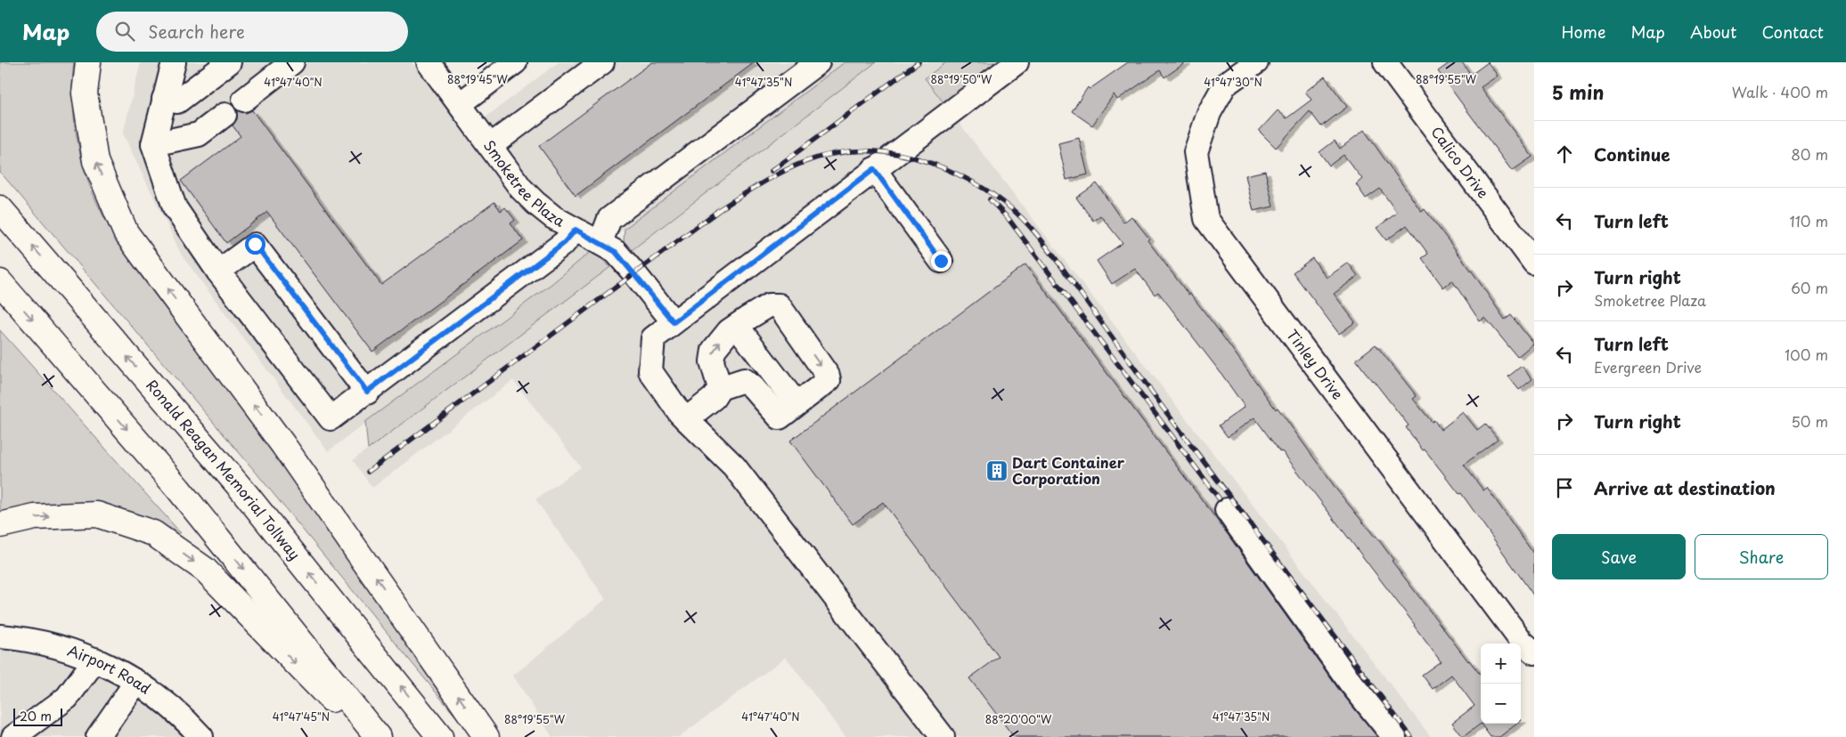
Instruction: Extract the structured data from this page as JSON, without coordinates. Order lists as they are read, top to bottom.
{
  "streets": {
    "highway": ["Ronald Reagan Memorial Tollway"],
    "street": [
      "Calico Drive",
      "Smoketree Plaza",
      "Tinley Drive",
      "Airport Road"
    ]
  },
  "places": {
    "building": ["Dart Container Corporation"]
  },
  "scale_bar": "20 m",
  "page": {
    "header": "Map",
    "search": "Search here",
    "nav": [
      "Home",
      "Map",
      "About",
      "Contact"
    ],
    "heading": ["5 min", "Walk · 400 m"],
    "list": [
      ["Continue", "80 m"],
      ["Turn left", "110 m"],
      ["Turn right", "Smoketree Plaza", "60 m"],
      ["Turn left", "Evergreen Drive", "100 m"],
      ["Turn right", "50 m"],
      "Arrive at destination"
    ],
    "buttons": ["Save", "Share"],
    "map_buttons": ["+", "−"],
    "scale": "20 m"
  },
  "coordinates": [
    "88°19'45\"W",
    "88°19'50\"W",
    "88°19'55\"W",
    "41°47'40\"N",
    "41°47'35\"N",
    "41°47'30\"N",
    "41°47'45\"N",
    "88°20'00\"W"
  ]
}
